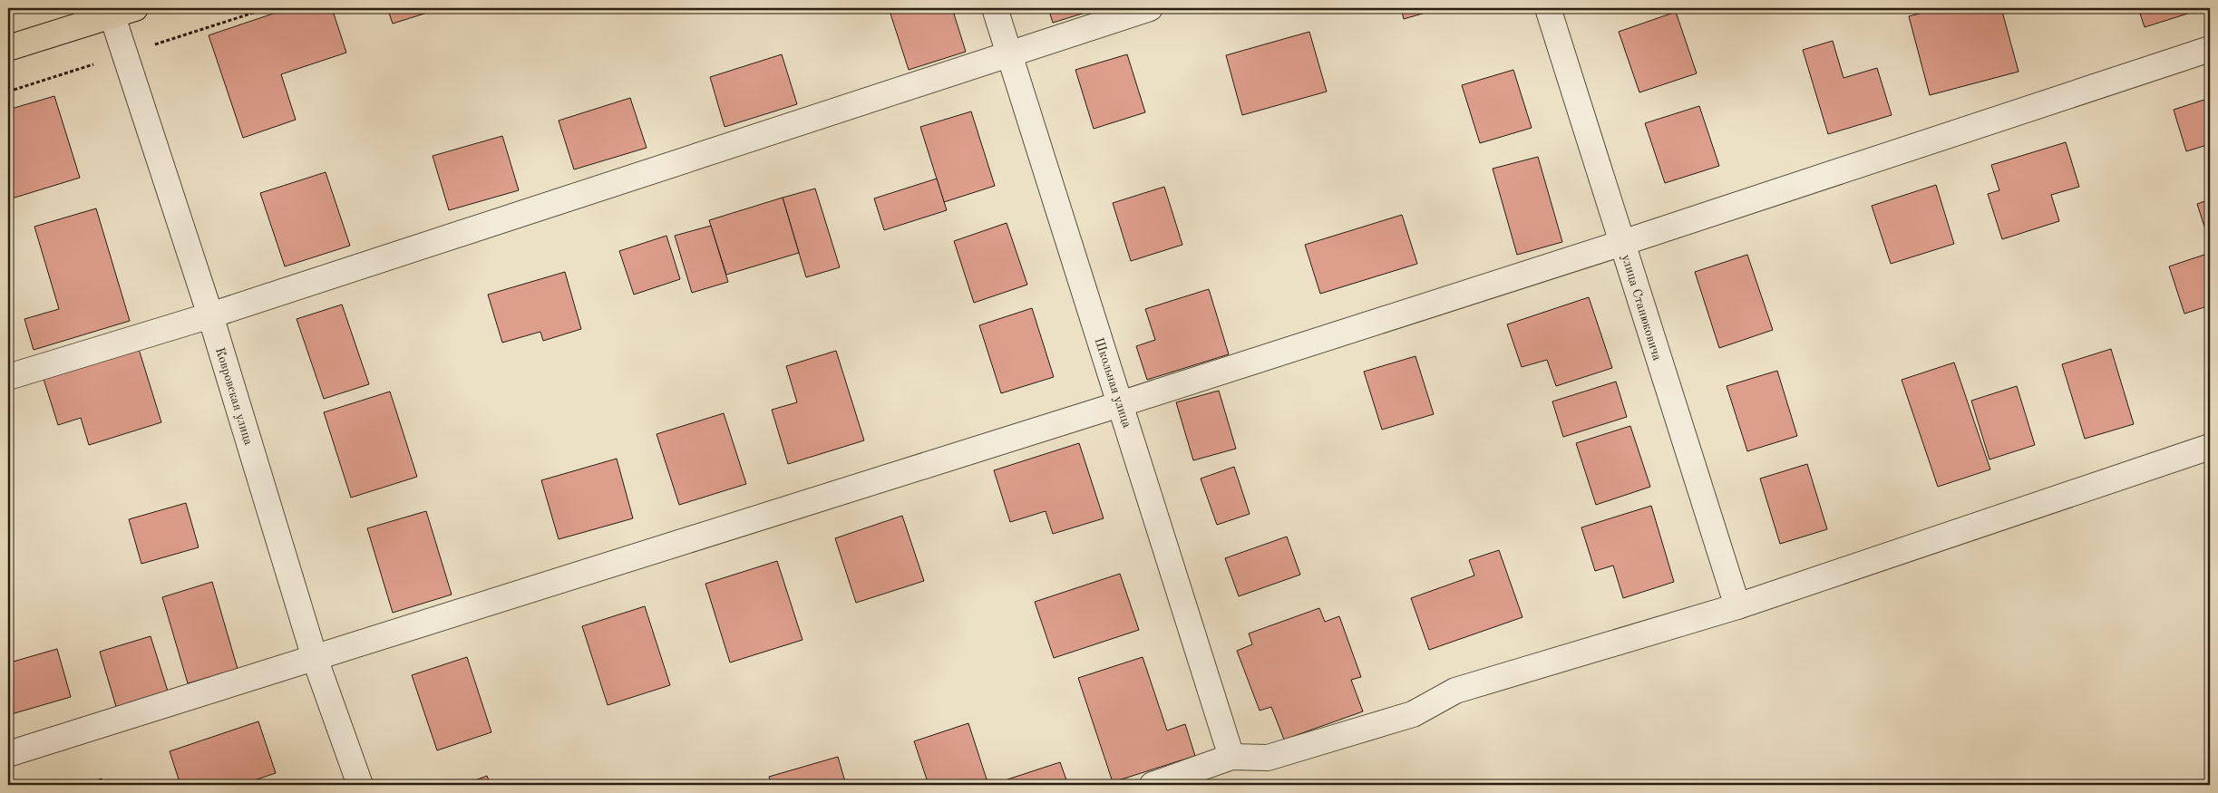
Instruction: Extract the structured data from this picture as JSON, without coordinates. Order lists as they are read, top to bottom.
{
  "streets": {
    "street": ["улица Станюковича", "Школьная улица", "Ковровская улица"]
  }
}
